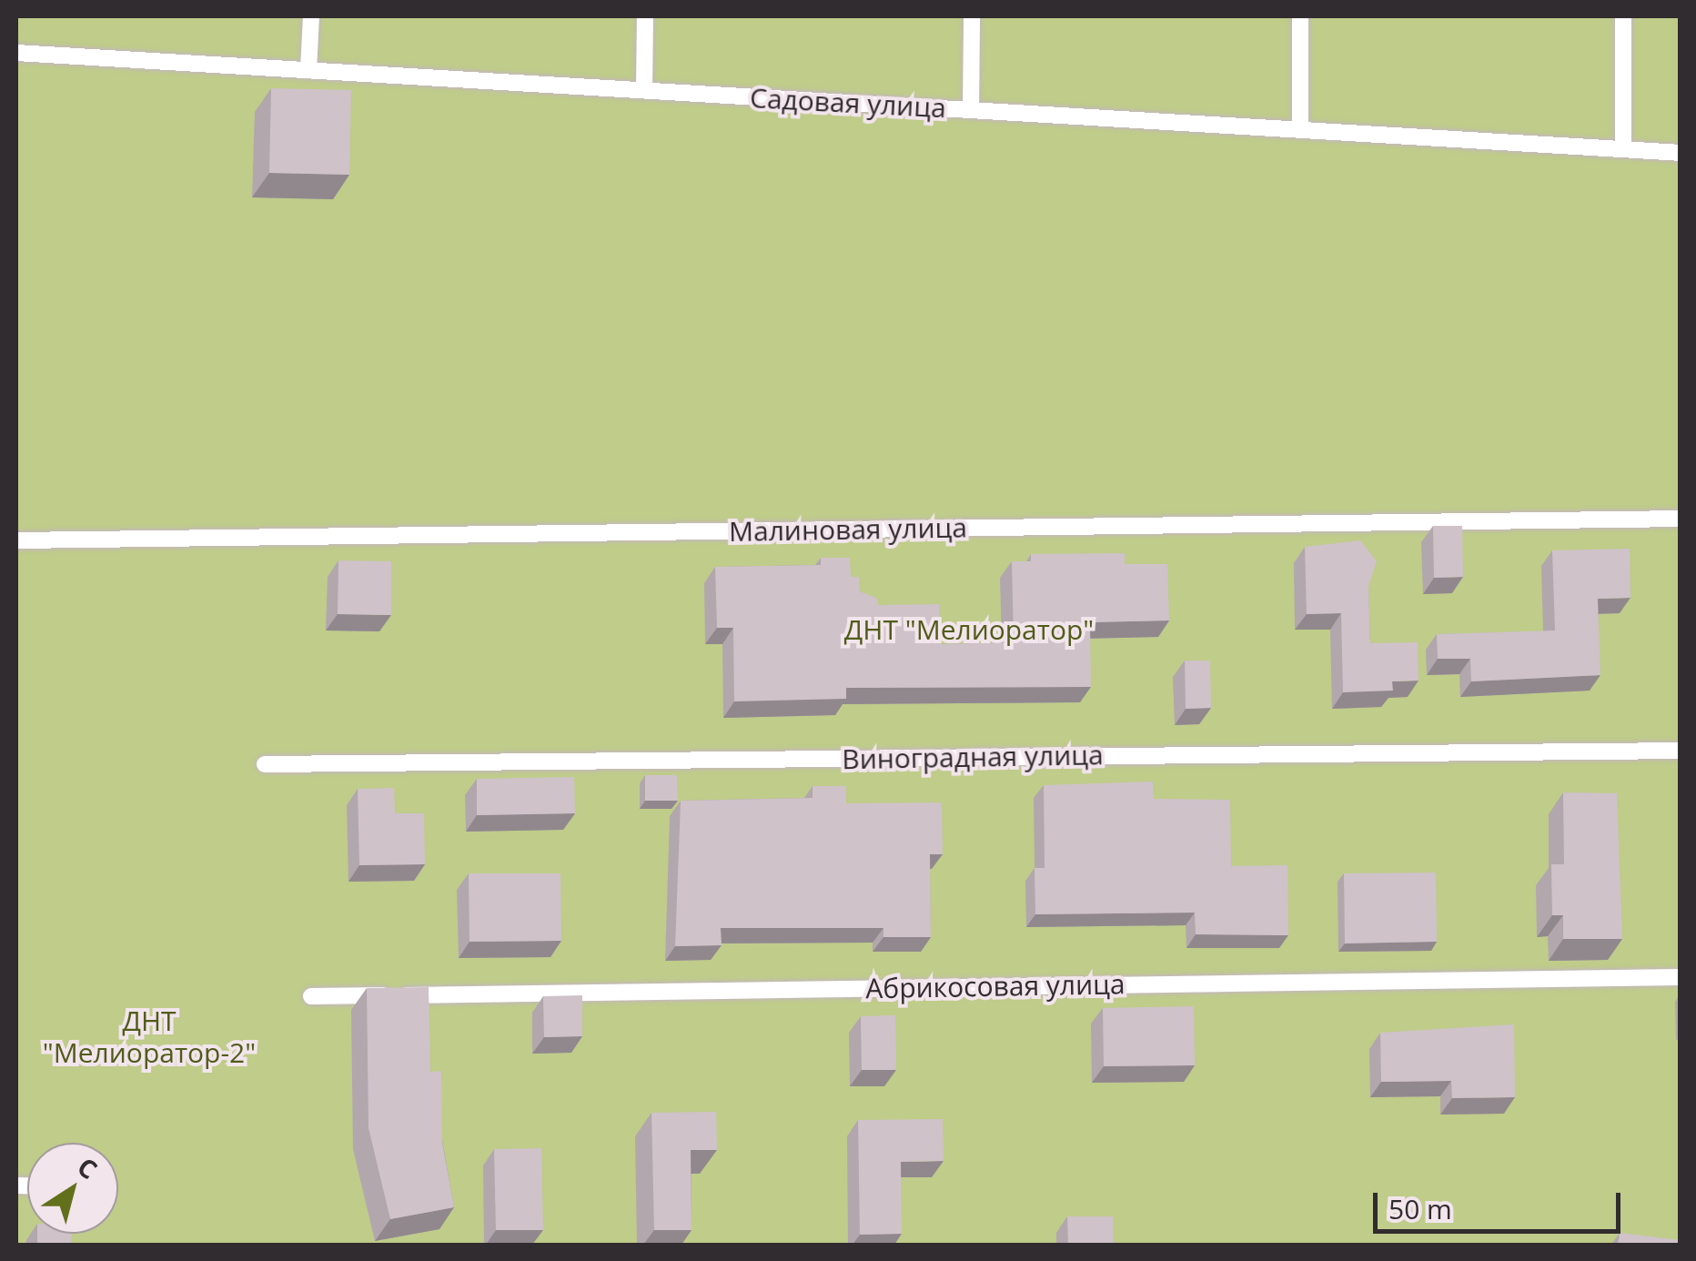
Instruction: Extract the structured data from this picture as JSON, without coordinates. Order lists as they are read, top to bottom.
{
  "streets": {
    "lane": [
      "Садовая улица",
      "Малиновая улица",
      "Виноградная улица",
      "Абрикосовая улица"
    ]
  },
  "parks": ["ДНТ \"Мелиоратор\"", "ДНТ \"Мелиоратор-2\""],
  "scale_bar": "50 m",
  "north": "top right"
}
